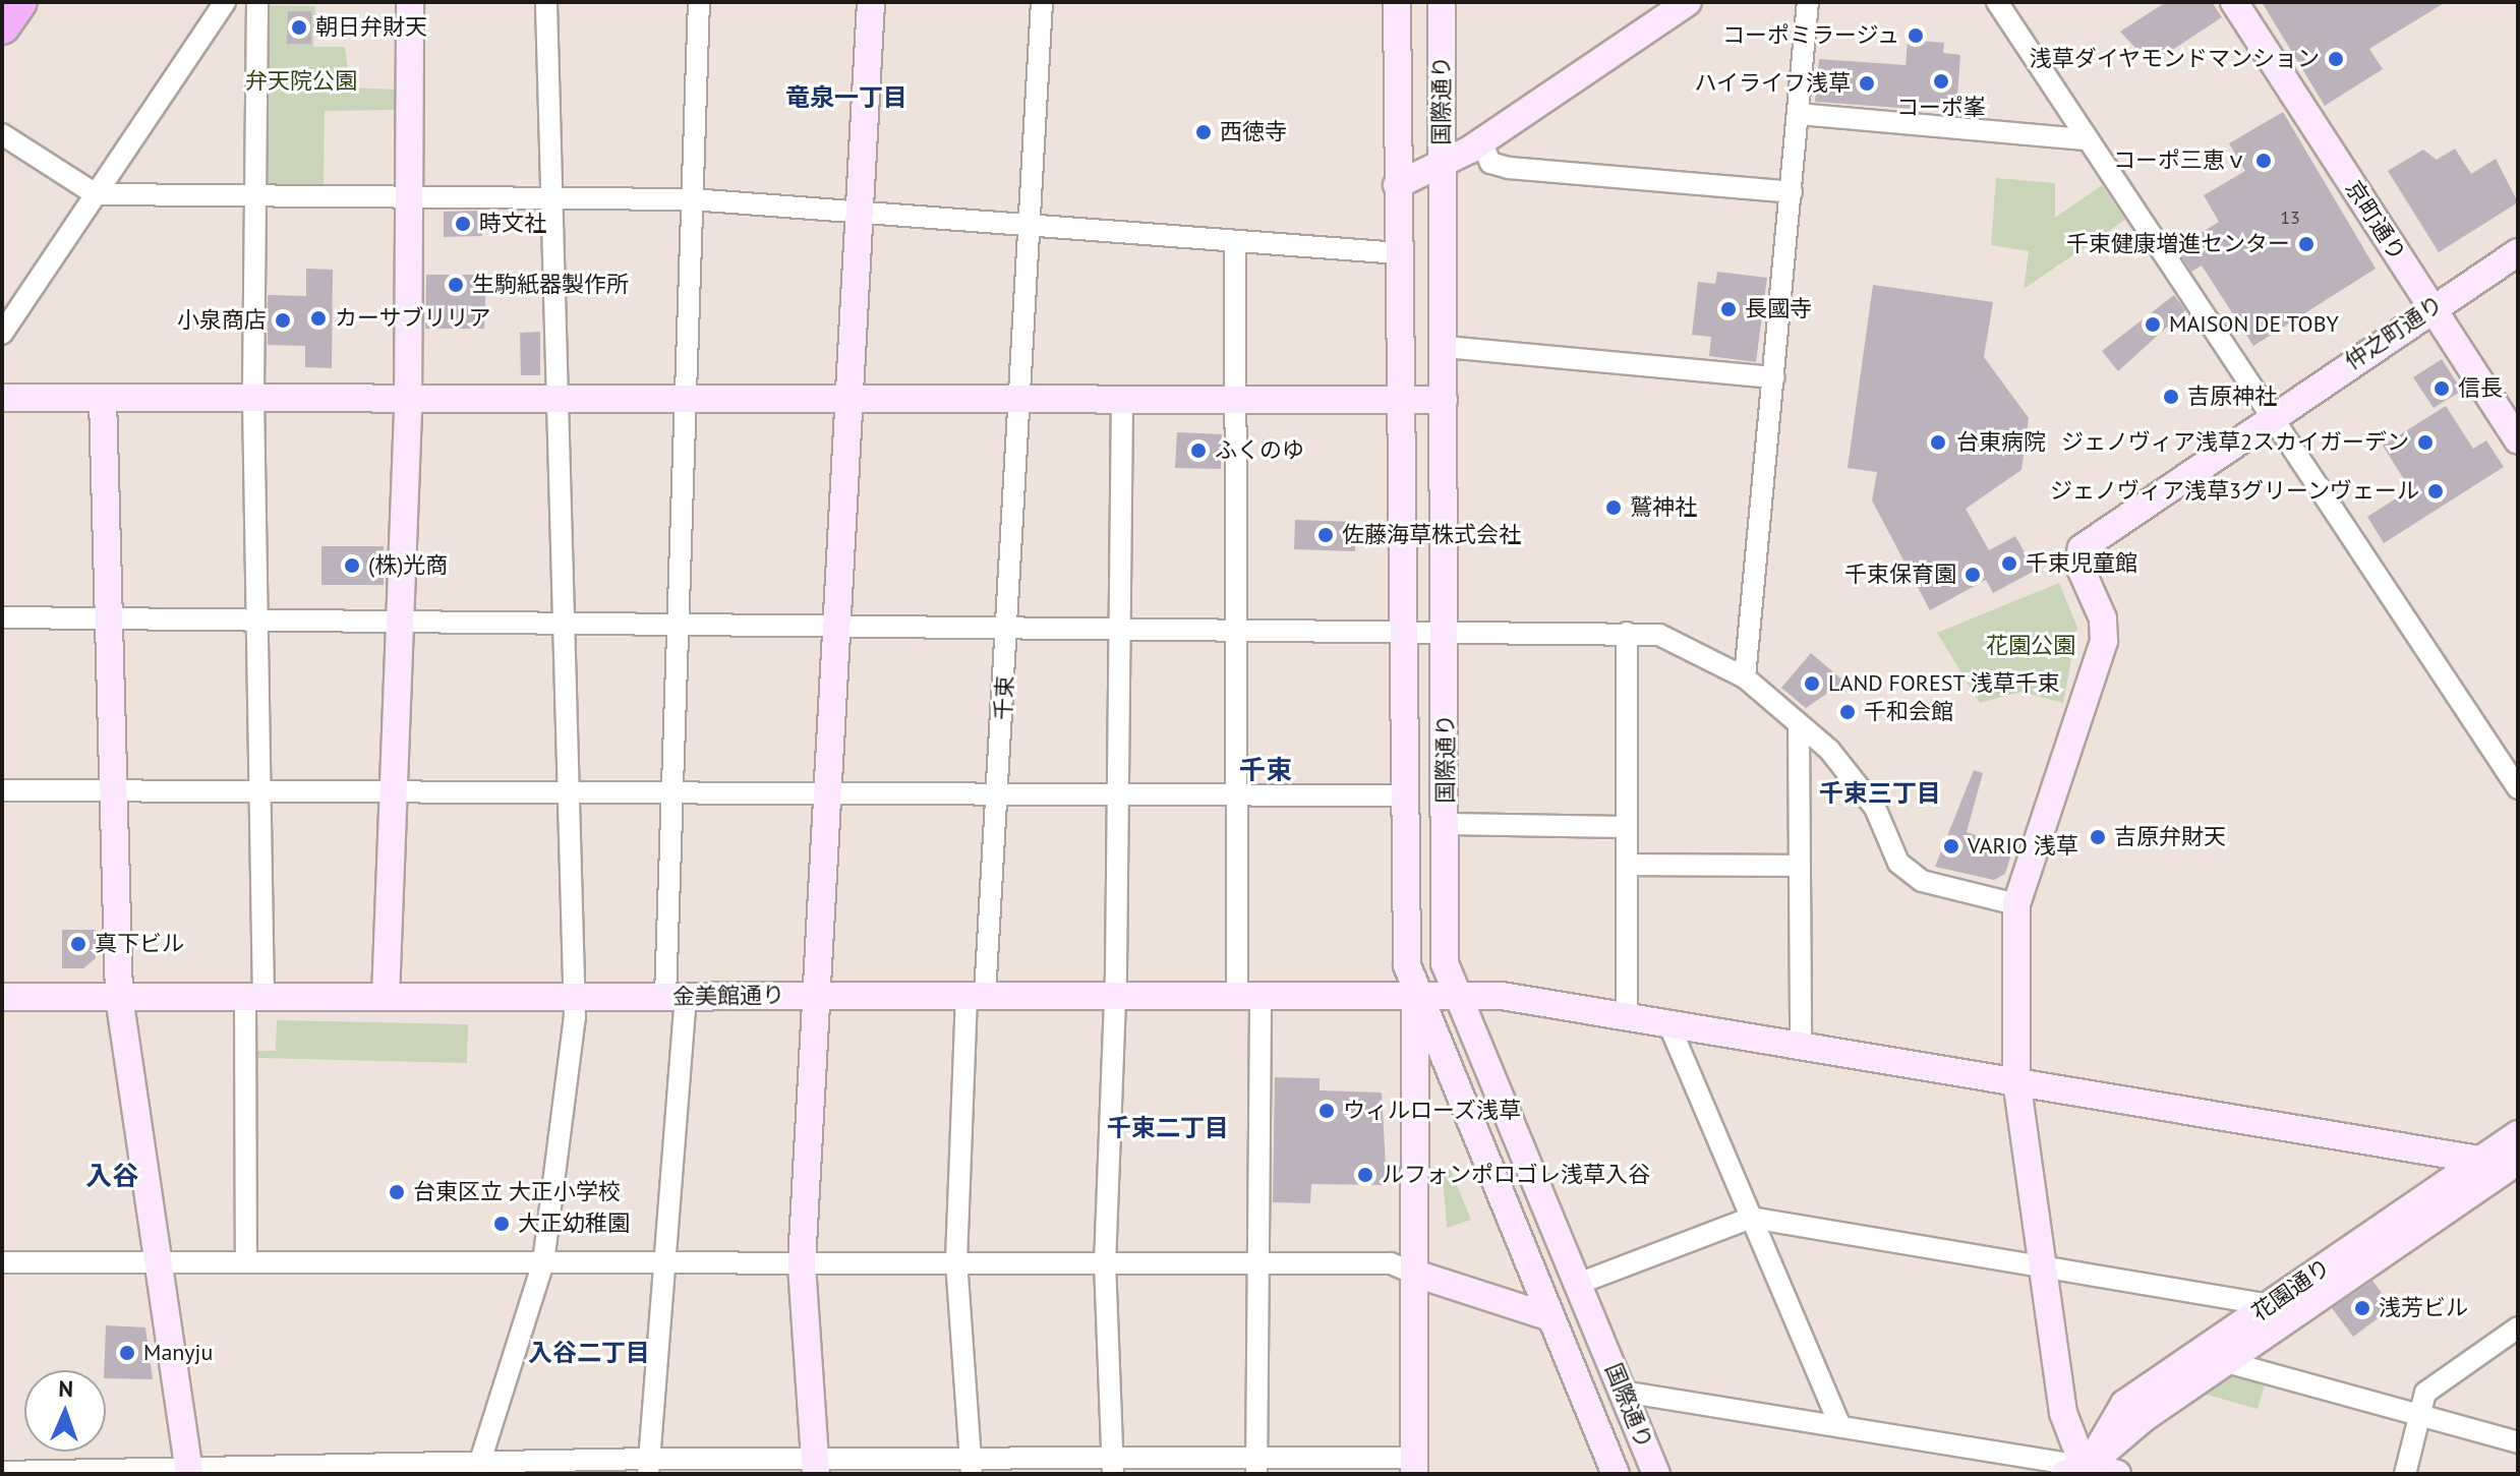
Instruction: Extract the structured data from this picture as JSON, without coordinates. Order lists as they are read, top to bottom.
{
  "streets": {
    "street": [
      "国際通り",
      "京町通り",
      "仲之町通り",
      "千束",
      "金美館通り",
      "花園通り"
    ]
  },
  "crossings": [
    ["国際通り", "金美館通り"],
    ["京町通り", "仲之町通り"],
    ["仲之町通り", "金美館通り"],
    ["仲之町通り", "花園通り"],
    ["千束", "金美館通り"],
    ["金美館通り", "花園通り"]
  ],
  "districts": [
    "竜泉一丁目",
    "千束",
    "千束三丁目",
    "千束二丁目",
    "入谷",
    "入谷二丁目"
  ],
  "parks": ["弁天院公園", "花園公園"],
  "places": [
    "朝日弁財天",
    "コーポミラージュ",
    "浅草ダイヤモンドマンション",
    "コーポ峯",
    "ハイライフ浅草",
    "西徳寺",
    "コーポ三恵ｖ",
    "時文社",
    "千束健康増進センター",
    "生駒紙器製作所",
    "長國寺",
    "カーサブリリア",
    "小泉商店",
    "MAISON DE TOBY",
    "信長",
    "吉原神社",
    "台東病院",
    "ジェノヴィア浅草2スカイガーデン",
    "ふくのゆ",
    "ジェノヴィア浅草3グリーンヴェール",
    "鷲神社",
    "佐藤海草株式会社",
    "千束児童館",
    "(株)光商",
    "千束保育園",
    "LAND FOREST 浅草千束",
    "千和会館",
    "吉原弁財天",
    "VARIO 浅草",
    "真下ビル",
    "ウィルローズ浅草",
    "ルフォンポロゴレ浅草入谷",
    "台東区立 大正小学校",
    "大正幼稚園",
    "浅芳ビル",
    "Manyju"
  ],
  "house_numbers": ["13"],
  "north": "top"
}
